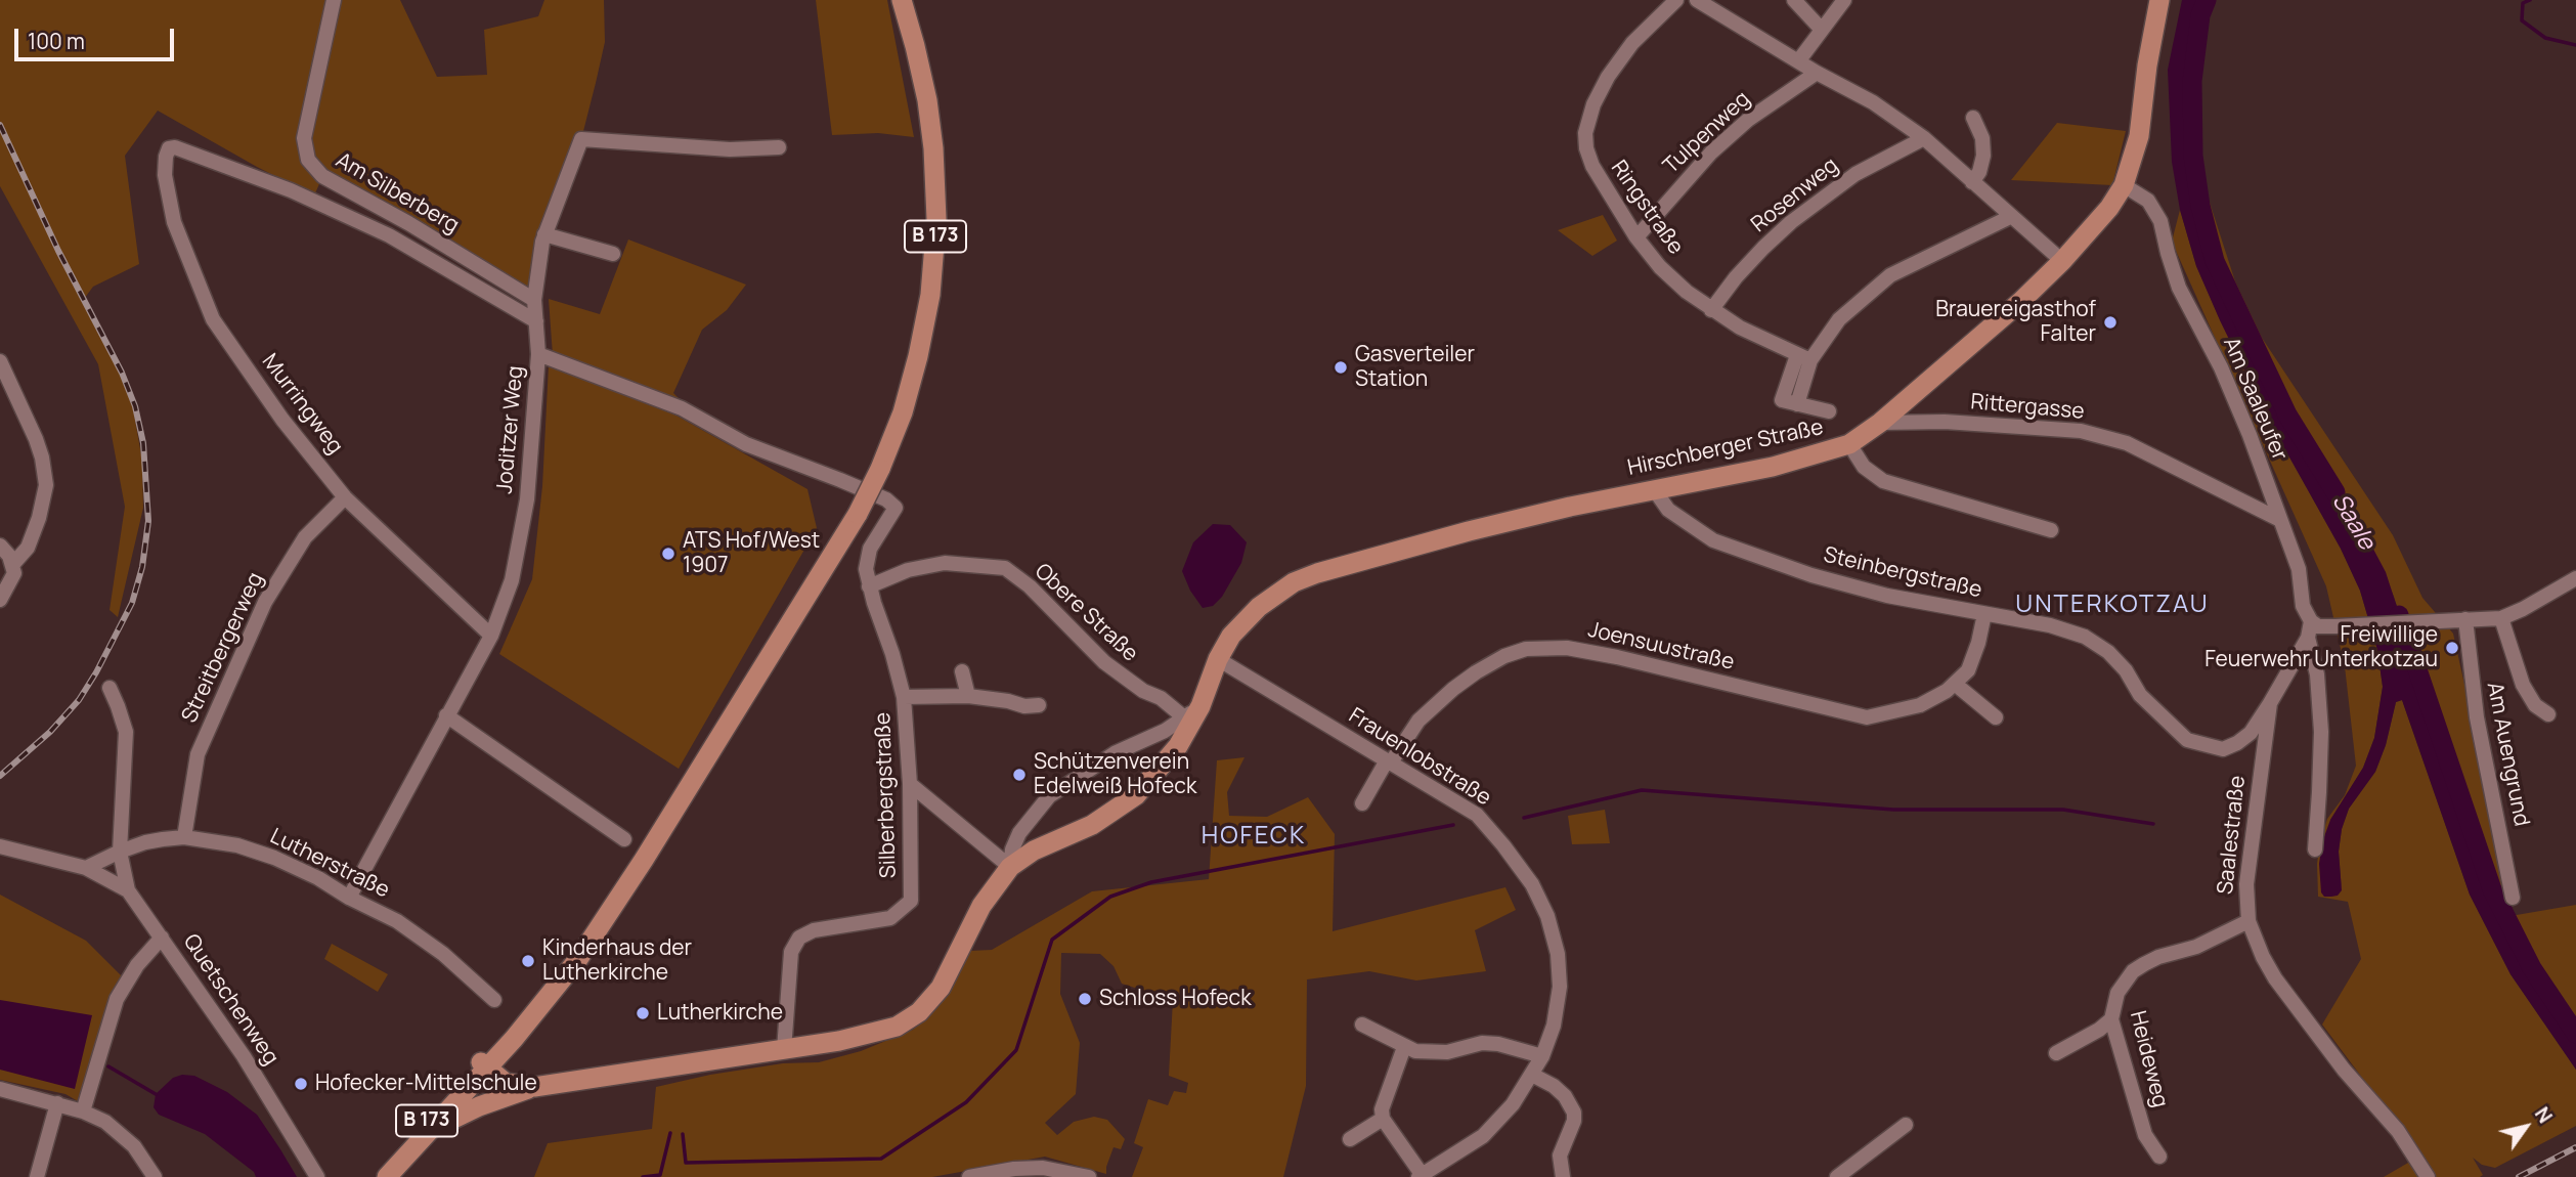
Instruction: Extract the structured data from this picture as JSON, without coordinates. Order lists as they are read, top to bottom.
{
  "streets": {
    "main road": ["B 173", "Hirschberger Straße"],
    "street": [
      "Tulpenweg",
      "Am Silberberg",
      "Rosenweg",
      "Ringstraße",
      "Am Saaleufer",
      "Murringweg",
      "Rittergasse",
      "Joditzer Weg",
      "Steinbergstraße",
      "Obere Straße",
      "Joensuustraße",
      "Streitbergerweg",
      "Am Auengrund",
      "Frauenlobstraße",
      "Silberbergstraße",
      "Saalestraße",
      "Lutherstraße",
      "Quetschenweg",
      "Heideweg"
    ]
  },
  "crossings": [
    ["Tulpenweg", "Ringstraße"],
    ["Am Silberberg", "Joditzer Weg"],
    ["Rosenweg", "Ringstraße"],
    ["Am Saaleufer", "Rittergasse"],
    ["Am Saaleufer", "Hirschberger Straße"],
    ["Am Saaleufer", "Saalestraße"],
    ["Murringweg", "Joditzer Weg"],
    ["Murringweg", "Streitbergerweg"],
    ["Rittergasse", "Hirschberger Straße"],
    ["Joditzer Weg", "Silberbergstraße"],
    ["Joditzer Weg", "Lutherstraße"],
    ["Hirschberger Straße", "Steinbergstraße"],
    ["Hirschberger Straße", "Obere Straße"],
    ["Hirschberger Straße", "Frauenlobstraße"],
    ["Hirschberger Straße", "Silberbergstraße"],
    ["Steinbergstraße", "Joensuustraße"],
    ["Steinbergstraße", "Saalestraße"],
    ["Obere Straße", "Silberbergstraße"],
    ["Joensuustraße", "Frauenlobstraße"],
    ["Streitbergerweg", "Lutherstraße"],
    ["Saalestraße", "Heideweg"],
    ["Lutherstraße", "Quetschenweg"]
  ],
  "districts": ["UNTERKOTZAU", "HOFECK"],
  "water": ["Saale"],
  "places": [
    "Brauereigasthof Falter",
    "Gasverteiler Station",
    "ATS Hof/West 1907",
    "Freiwillige Feuerwehr Unterkotzau",
    "Schützenverein Edelweiß Hofeck",
    "Kinderhaus der Lutherkirche",
    "Schloss Hofeck",
    "Lutherkirche",
    "Hofecker-Mittelschule"
  ],
  "scale_bar": "100 m",
  "north": "top right"
}
